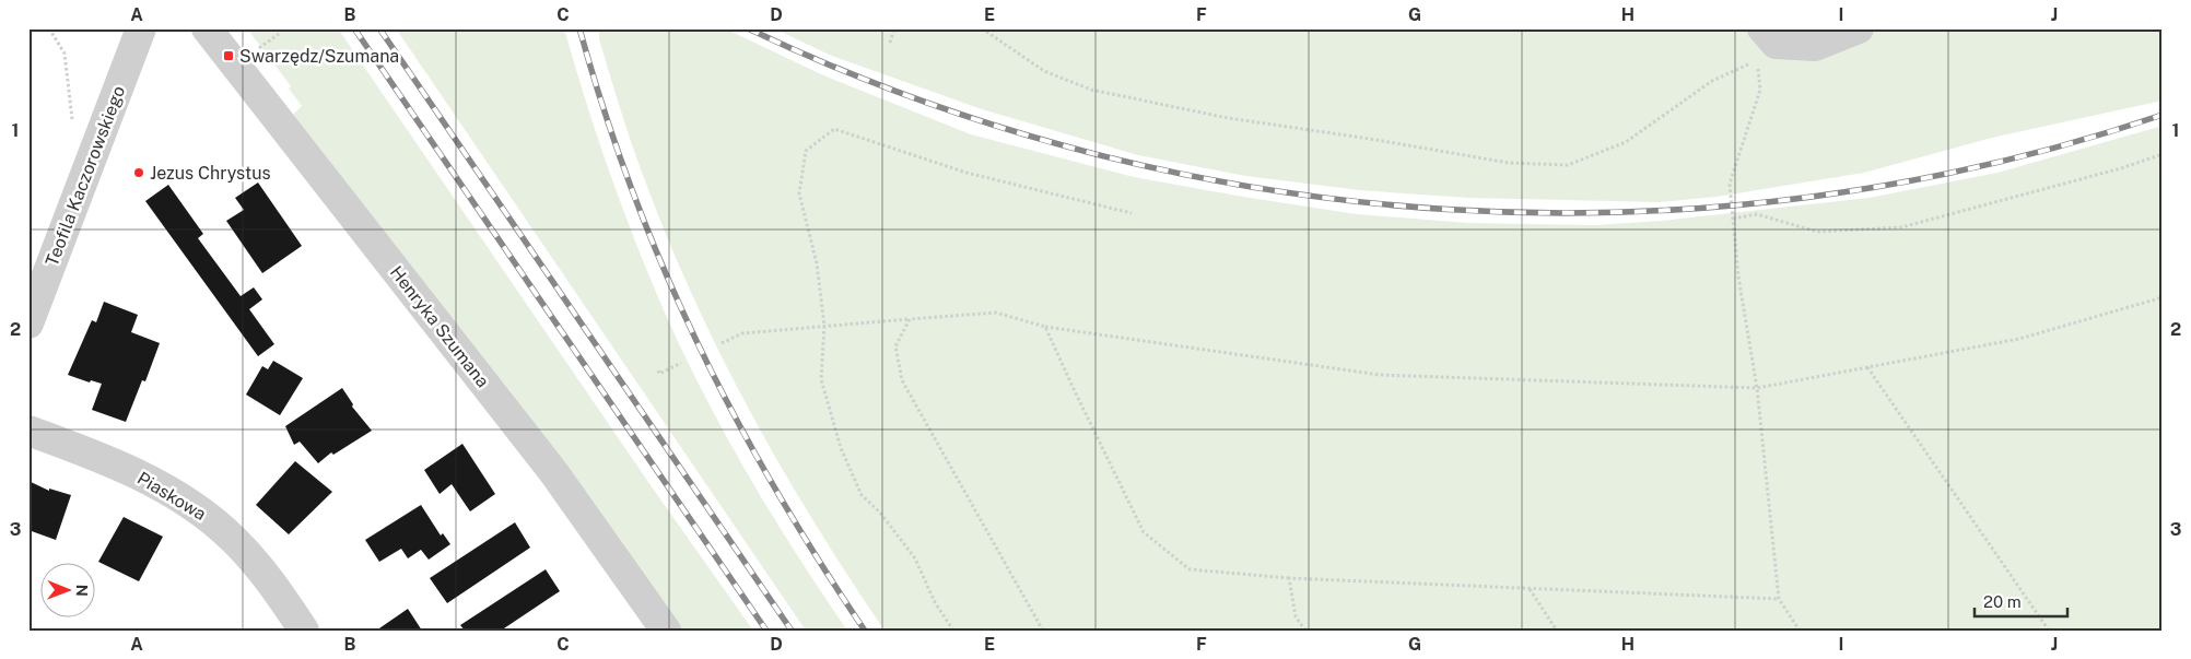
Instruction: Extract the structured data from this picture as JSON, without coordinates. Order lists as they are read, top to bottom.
{
  "streets": {
    "street": ["Teofila Kaczorowskiego", "Henryka Szumana", "Piaskowa"]
  },
  "places": {
    "transit": ["Swarzędz/Szumana"],
    "other": ["Jezus Chrystus"]
  },
  "scale_bar": "20 m",
  "north": "right",
  "grid": {
    "columns": [
      "A",
      "B",
      "C",
      "D",
      "E",
      "F",
      "G",
      "H",
      "I",
      "J"
    ],
    "rows": ["1", "2", "3"]
  }
}
